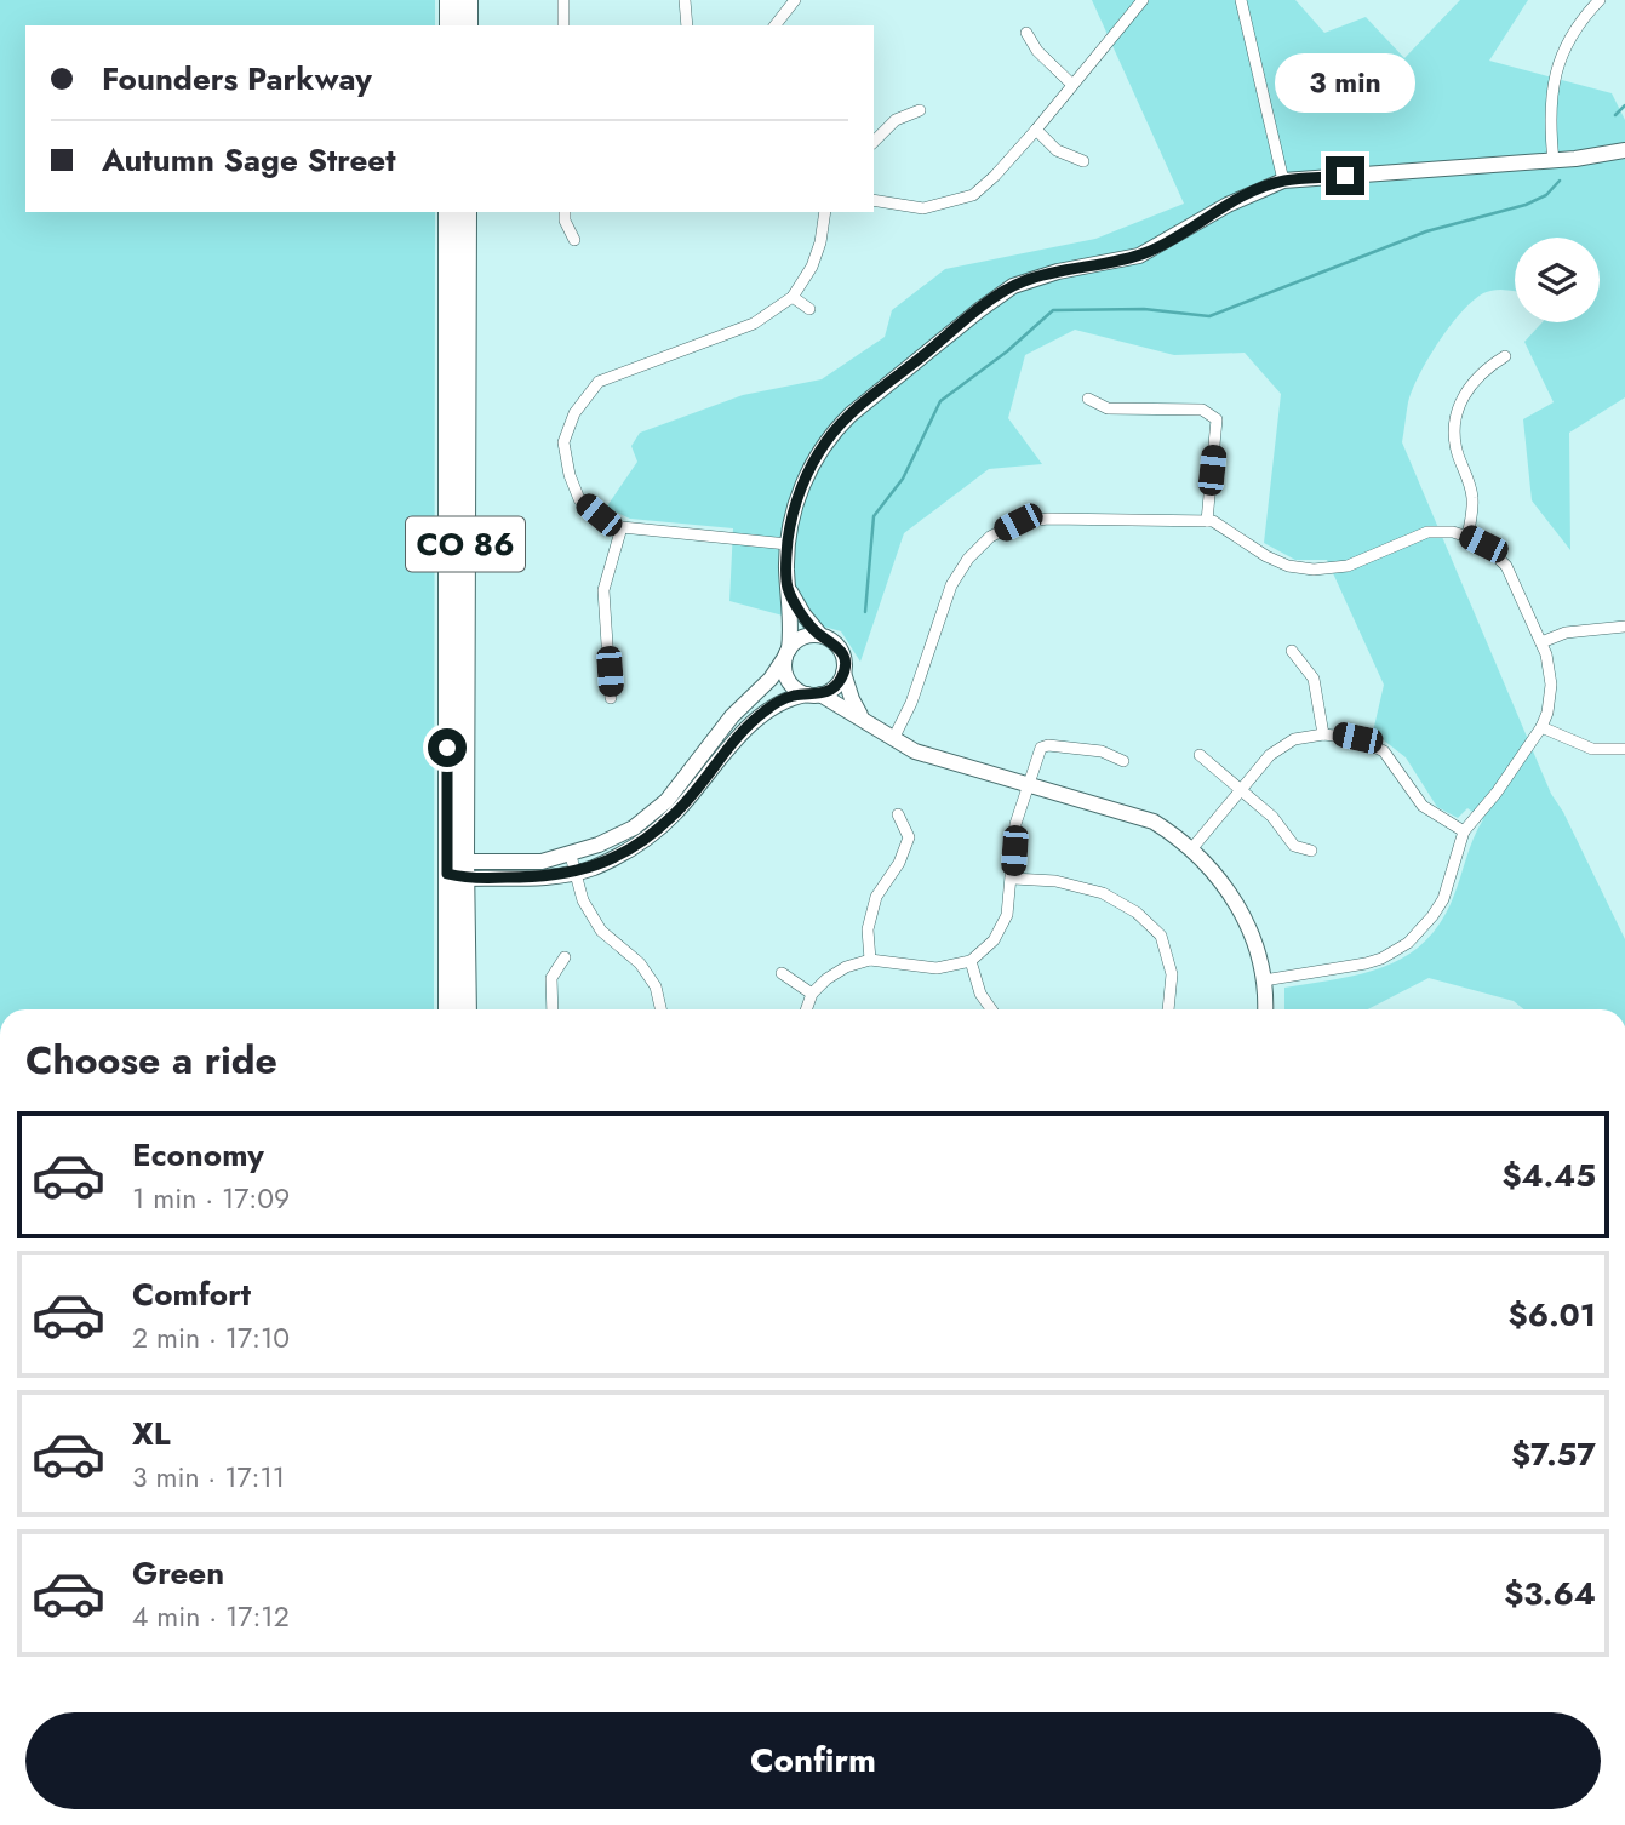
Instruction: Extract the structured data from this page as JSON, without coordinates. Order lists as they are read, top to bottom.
{
  "streets": {
    "highway": ["CO 86"]
  },
  "page": {
    "banner": ["Founders Parkway", "Autumn Sage Street"],
    "bubble": "3 min",
    "heading": "Choose a ride",
    "list": [
      {
        "name": "Economy",
        "note": "1 min · 17:09",
        "value": "$4.45"
      },
      {
        "name": "Comfort",
        "note": "2 min · 17:10",
        "value": "$6.01"
      },
      {
        "name": "XL",
        "note": "3 min · 17:11",
        "value": "$7.57"
      },
      {
        "name": "Green",
        "note": "4 min · 17:12",
        "value": "$3.64"
      }
    ],
    "buttons": "Confirm"
  }
}
